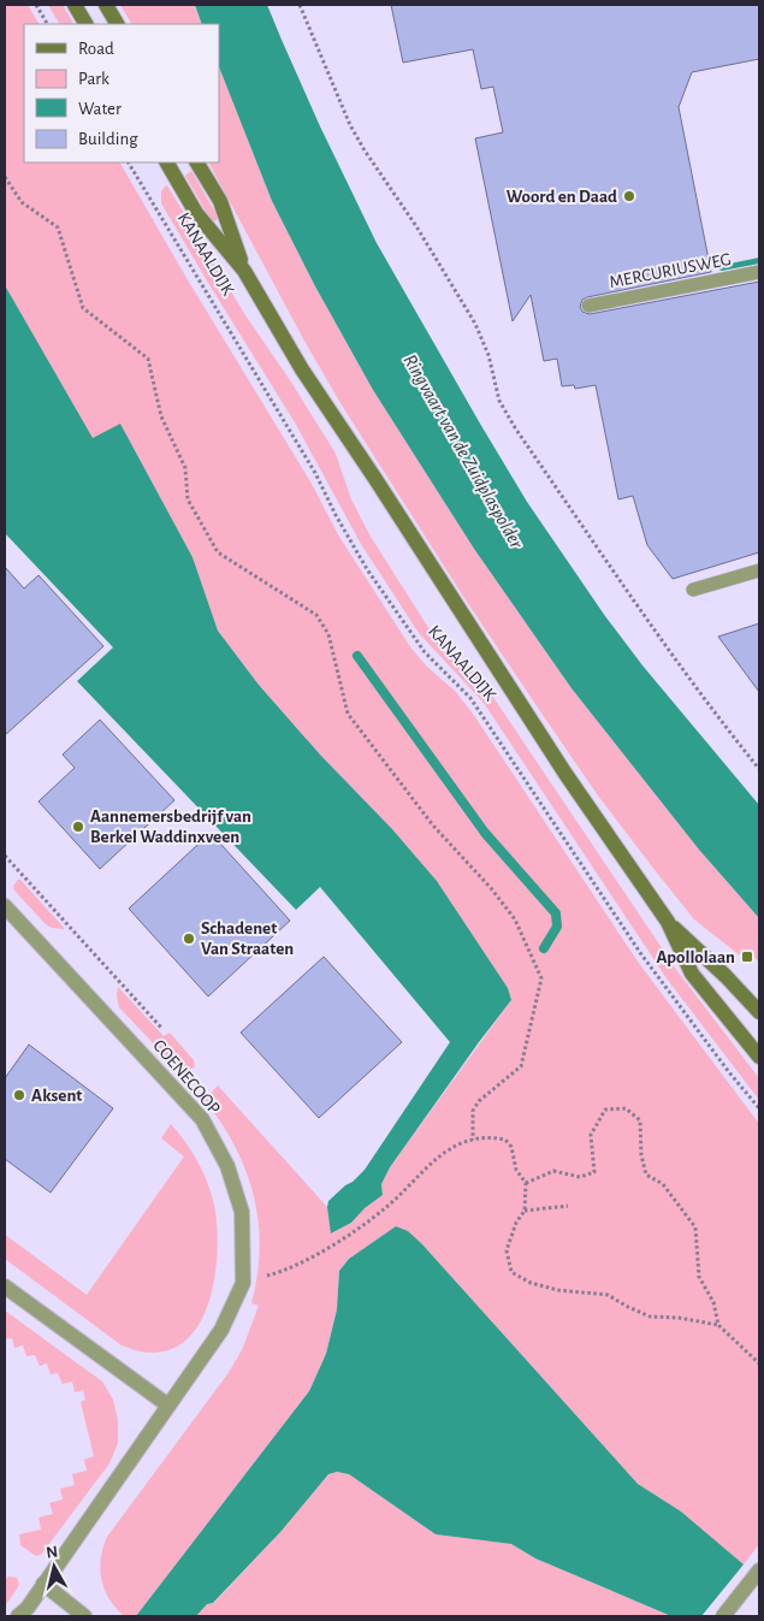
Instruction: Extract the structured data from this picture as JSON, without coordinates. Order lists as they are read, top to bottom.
{
  "streets": {
    "main road": ["KANAALDIJK"],
    "street": ["COENECOOP"],
    "lane": ["MERCURIUSWEG"]
  },
  "water": ["Ringvaart van de Zuidplaspolder"],
  "places": {
    "other": [
      "Woord en Daad",
      "Aannemersbedrijf van Berkel Waddinxveen",
      "Schadenet Van Straaten",
      "Aksent"
    ],
    "transit": ["Apollolaan"]
  },
  "legend": [
    "Road",
    "Park",
    "Water",
    "Building"
  ],
  "north": "top"
}
